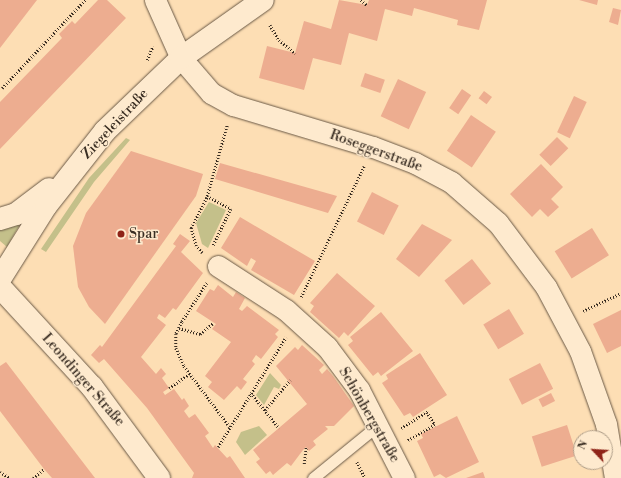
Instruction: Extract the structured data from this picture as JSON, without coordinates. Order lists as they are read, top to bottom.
{
  "streets": {
    "street": [
      "Ziegeleistraße",
      "Roseggerstraße",
      "Leondinger Straße",
      "Schönbergstraße"
    ]
  },
  "crossings": [
    ["Ziegeleistraße", "Roseggerstraße"]
  ],
  "places": ["Spar"],
  "north": "top left"
}
